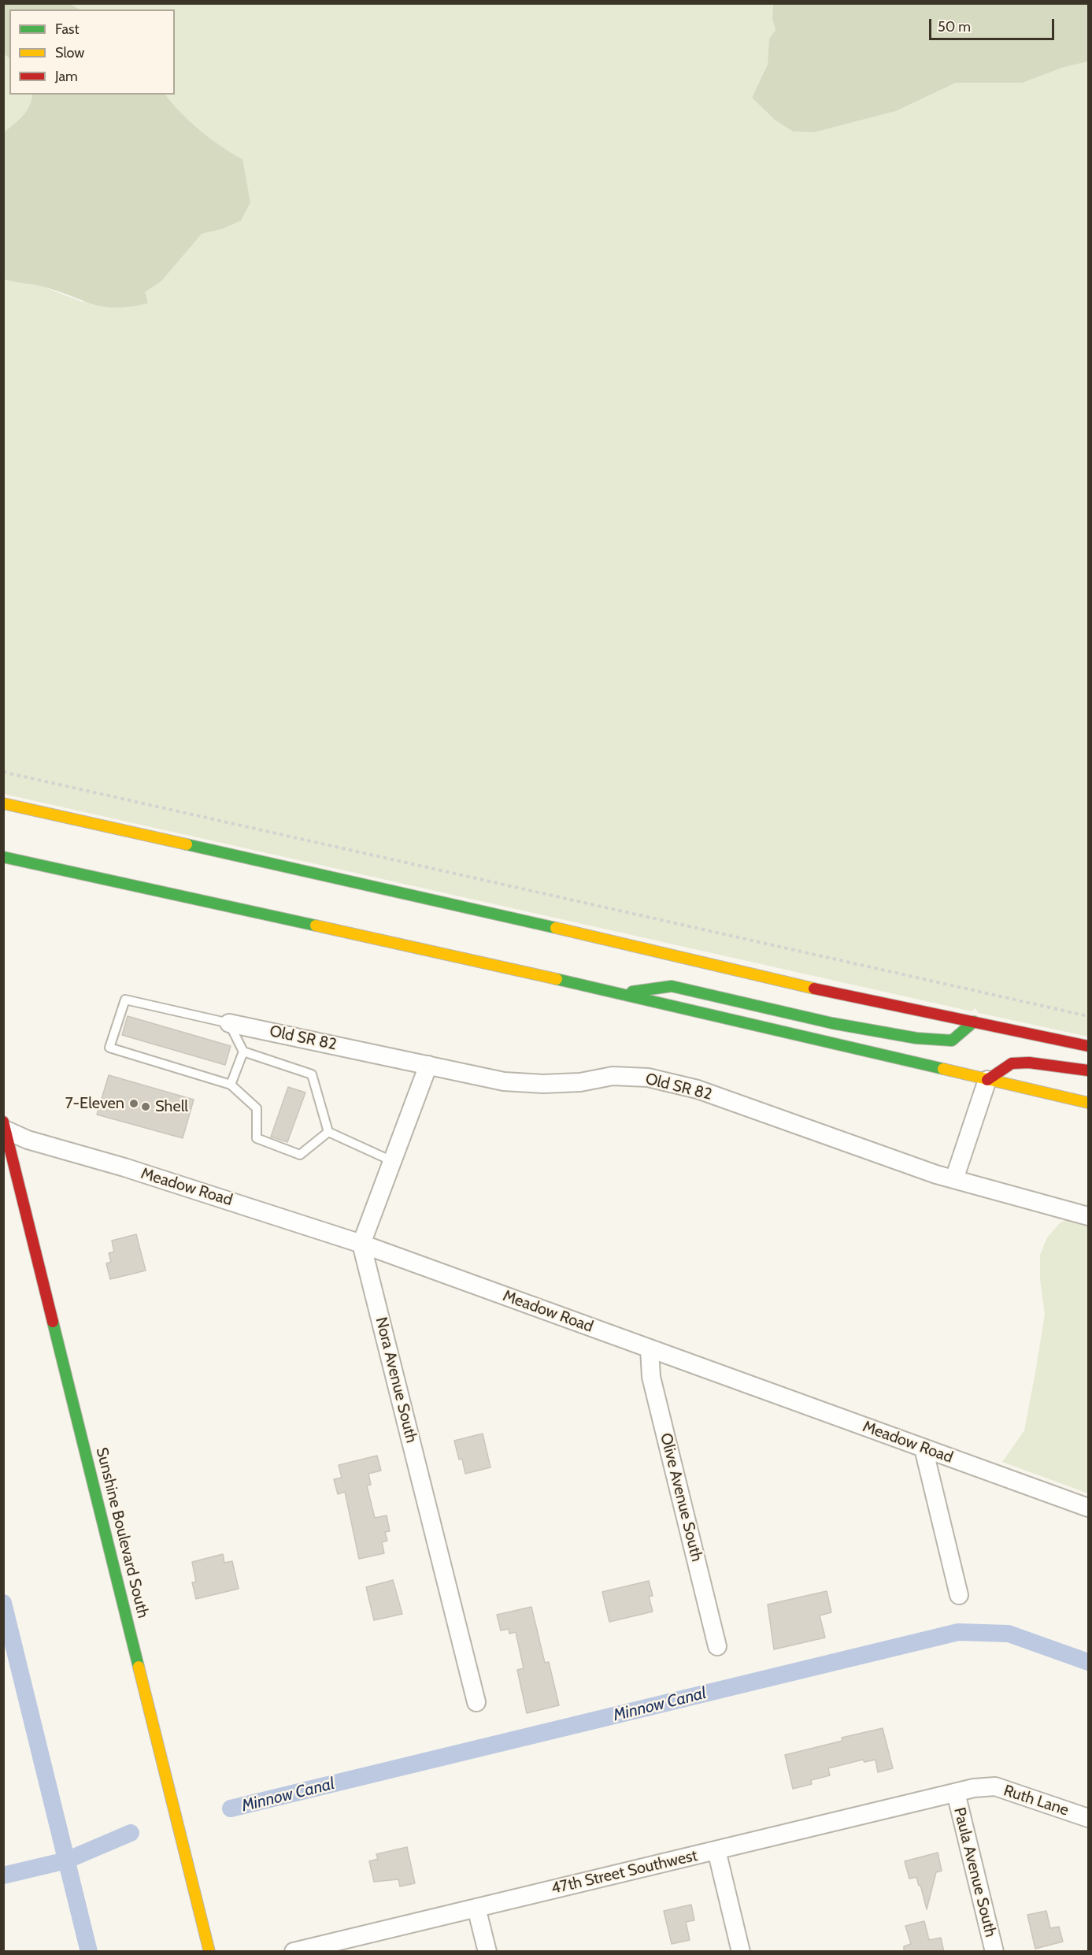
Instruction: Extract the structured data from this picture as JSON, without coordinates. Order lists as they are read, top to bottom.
{
  "streets": {
    "main road": ["Sunshine Boulevard South"],
    "street": [
      "Old SR 82",
      "Meadow Road",
      "Nora Avenue South",
      "Olive Avenue South",
      "Ruth Lane",
      "47th Street Southwest",
      "Paula Avenue South"
    ]
  },
  "crossings": [
    ["Meadow Road", "Nora Avenue South"],
    ["Meadow Road", "Olive Avenue South"],
    ["Meadow Road", "Sunshine Boulevard South"],
    ["Ruth Lane", "47th Street Southwest"],
    ["Ruth Lane", "Paula Avenue South"],
    ["47th Street Southwest", "Paula Avenue South"]
  ],
  "water": ["Minnow Canal"],
  "places": ["7-Eleven", "Shell"],
  "legend": ["Fast", "Slow", "Jam"],
  "scale_bar": "50 m"
}
